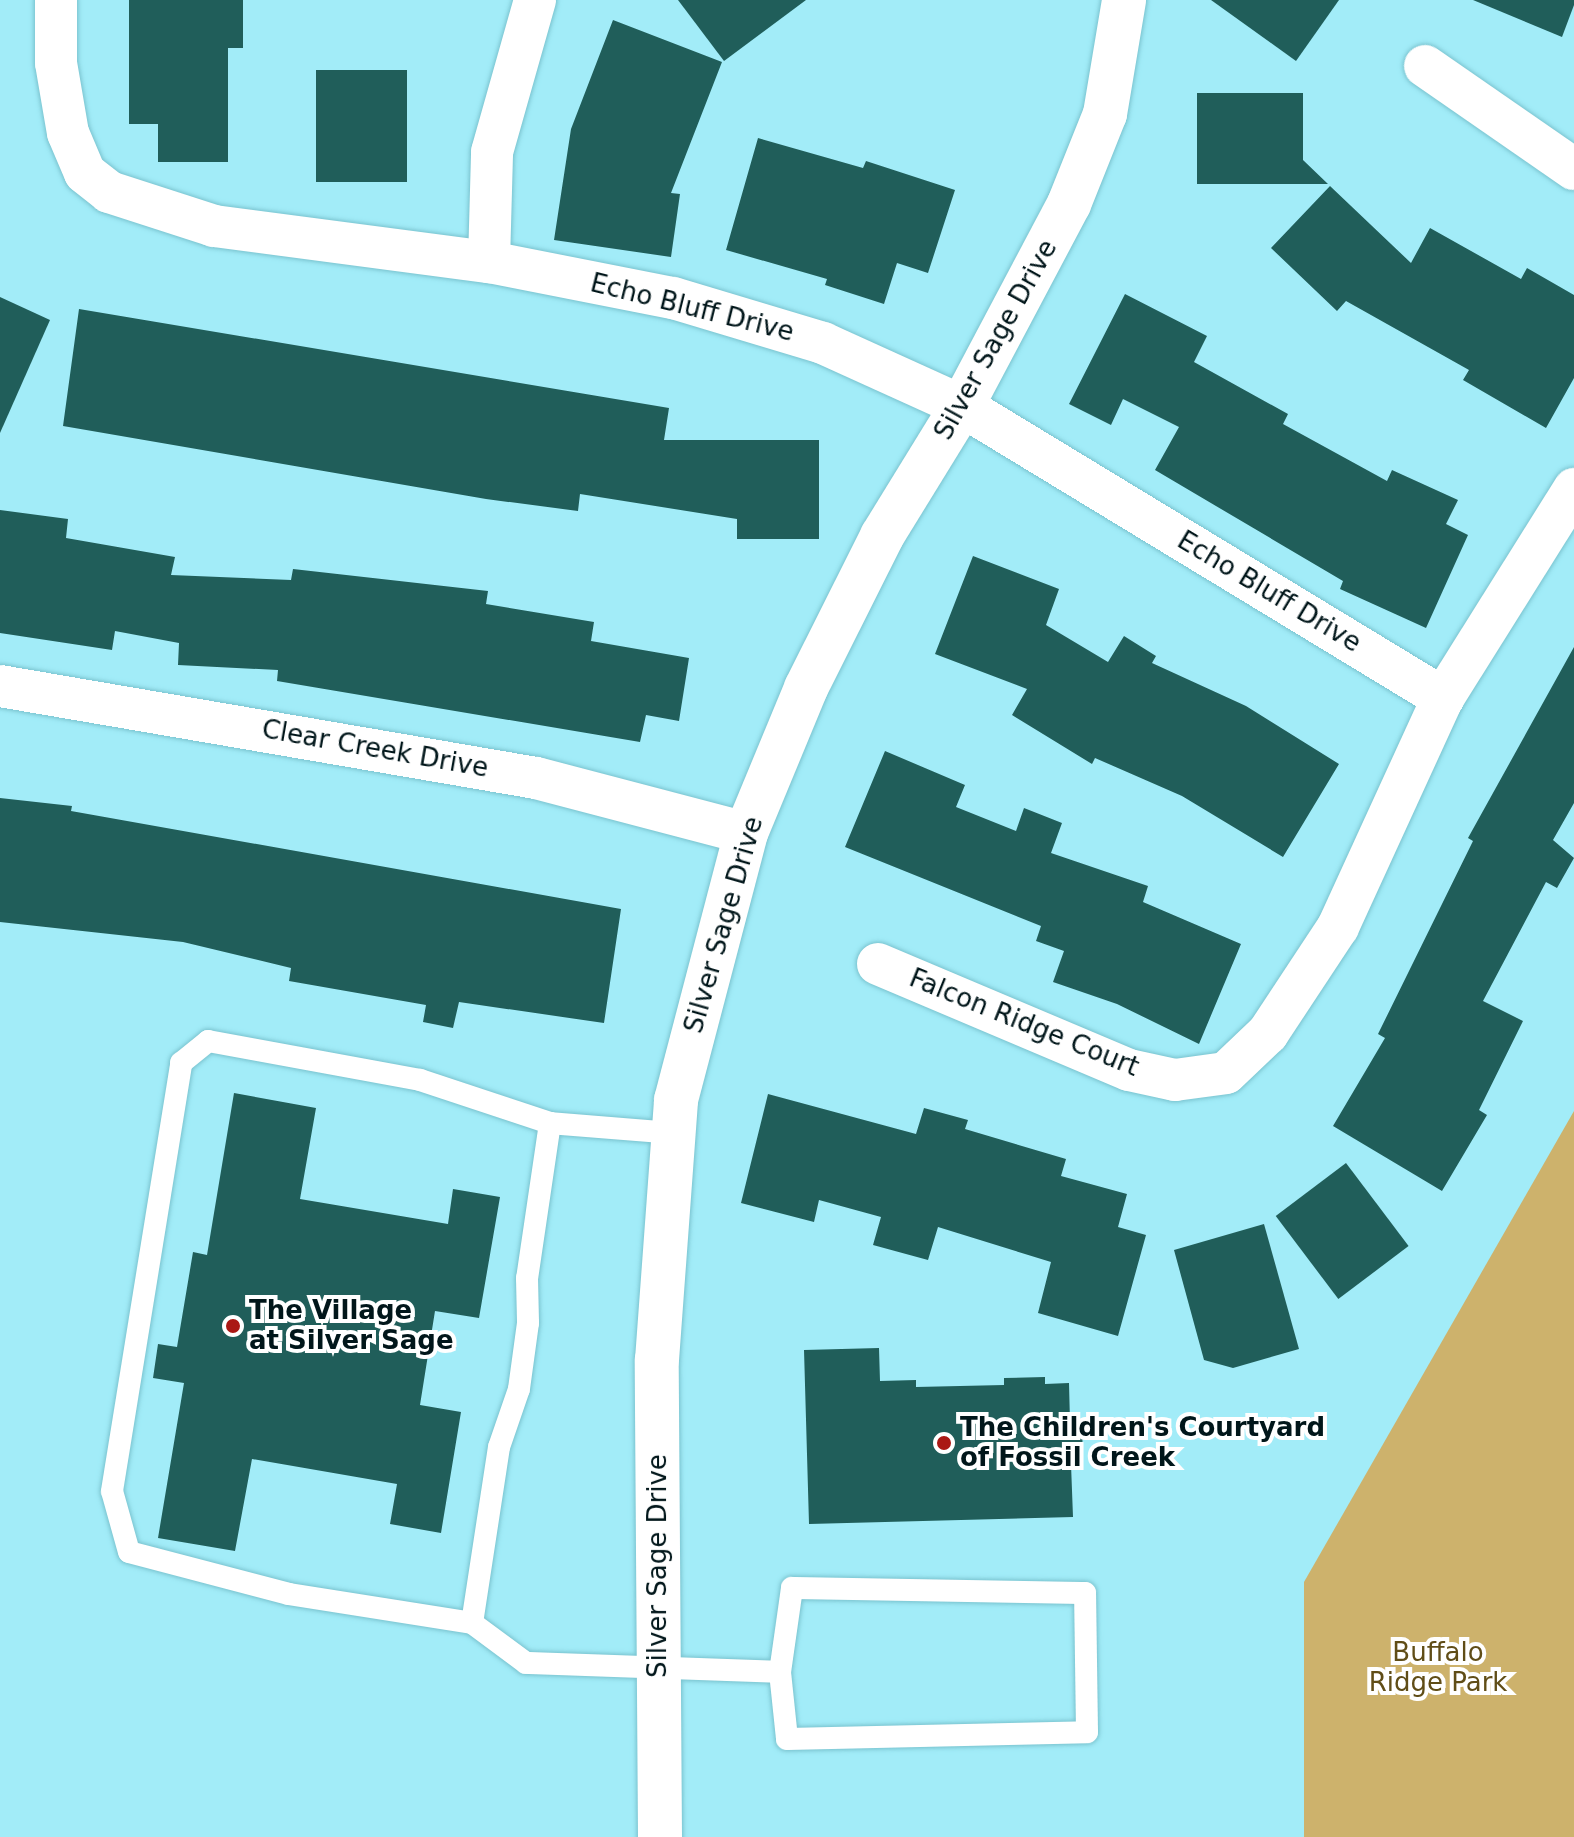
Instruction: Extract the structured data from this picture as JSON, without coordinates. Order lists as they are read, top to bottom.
{
  "streets": {
    "street": [
      "Echo Bluff Drive",
      "Silver Sage Drive",
      "Clear Creek Drive",
      "Falcon Ridge Court"
    ]
  },
  "crossings": [
    ["Echo Bluff Drive", "Silver Sage Drive"],
    ["Echo Bluff Drive", "Falcon Ridge Court"],
    ["Silver Sage Drive", "Clear Creek Drive"]
  ],
  "parks": ["Buffalo Ridge Park"],
  "places": ["The Village at Silver Sage", "The Children's Courtyard of Fossil Creek"]
}
